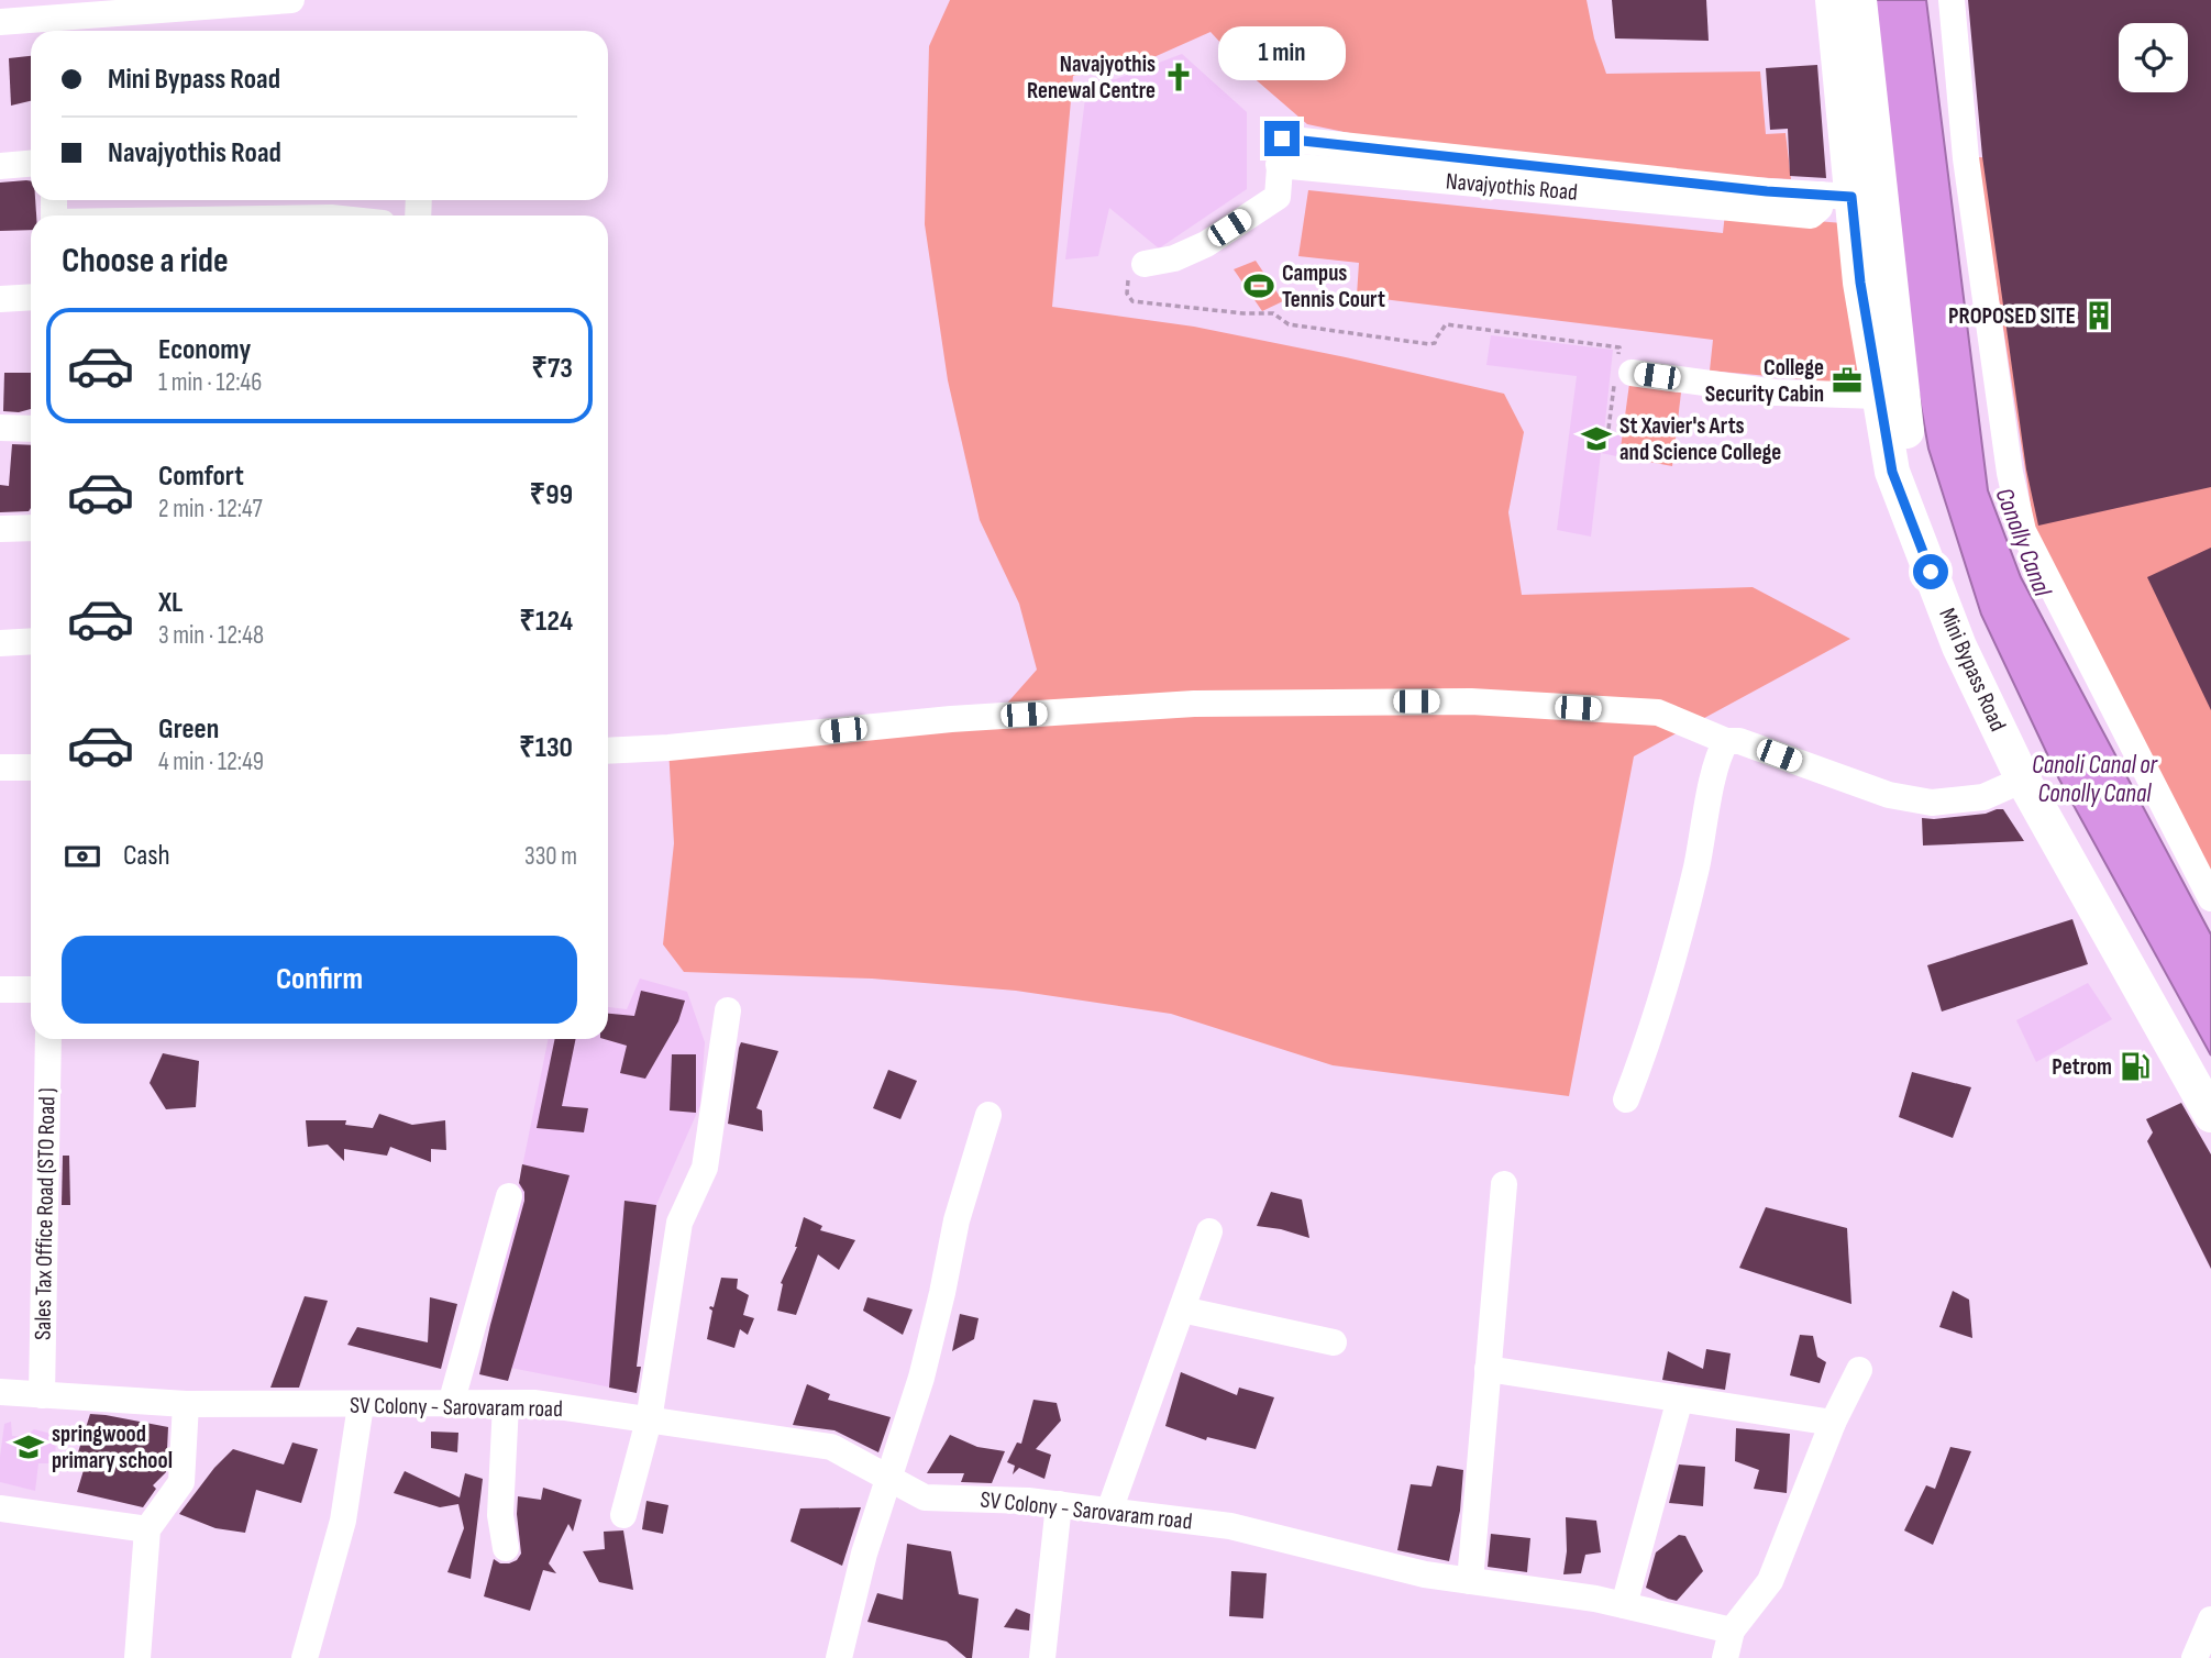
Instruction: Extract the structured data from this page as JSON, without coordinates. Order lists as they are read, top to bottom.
{
  "streets": {
    "main road": ["Mini Bypass Road"],
    "street": ["Navajyothis Road", "Sales Tax Office Road (STO Road )", "SV Colony - Sarovaram road"]
  },
  "crossings": [
    ["Navajyothis Road", "Mini Bypass Road"],
    ["Sales Tax Office Road (STO Road )", "SV Colony - Sarovaram road"]
  ],
  "water": ["Conolly Canal", "Canoli Canal or Conolly Canal"],
  "places": {
    "church": ["Navajyothis Renewal Centre"],
    "sports": ["Campus Tennis Court"],
    "building": ["PROPOSED SITE"],
    "office": ["College Security Cabin"],
    "school or university": ["St Xavier's Arts and Science College", "springwood primary school"],
    "fuel station": ["Petrom"]
  },
  "page": {
    "bubble": "1 min",
    "banner": ["Mini Bypass Road", "Navajyothis Road"],
    "heading": "Choose a ride",
    "list": [
      {
        "name": "Economy",
        "note": "1 min · 12:46",
        "value": "₹73"
      },
      {
        "name": "Comfort",
        "note": "2 min · 12:47",
        "value": "₹99"
      },
      {
        "name": "XL",
        "note": "3 min · 12:48",
        "value": "₹124"
      },
      {
        "name": "Green",
        "note": "4 min · 12:49",
        "value": "₹130"
      }
    ],
    "pay": ["Cash", "330 m"],
    "buttons": "Confirm"
  }
}
